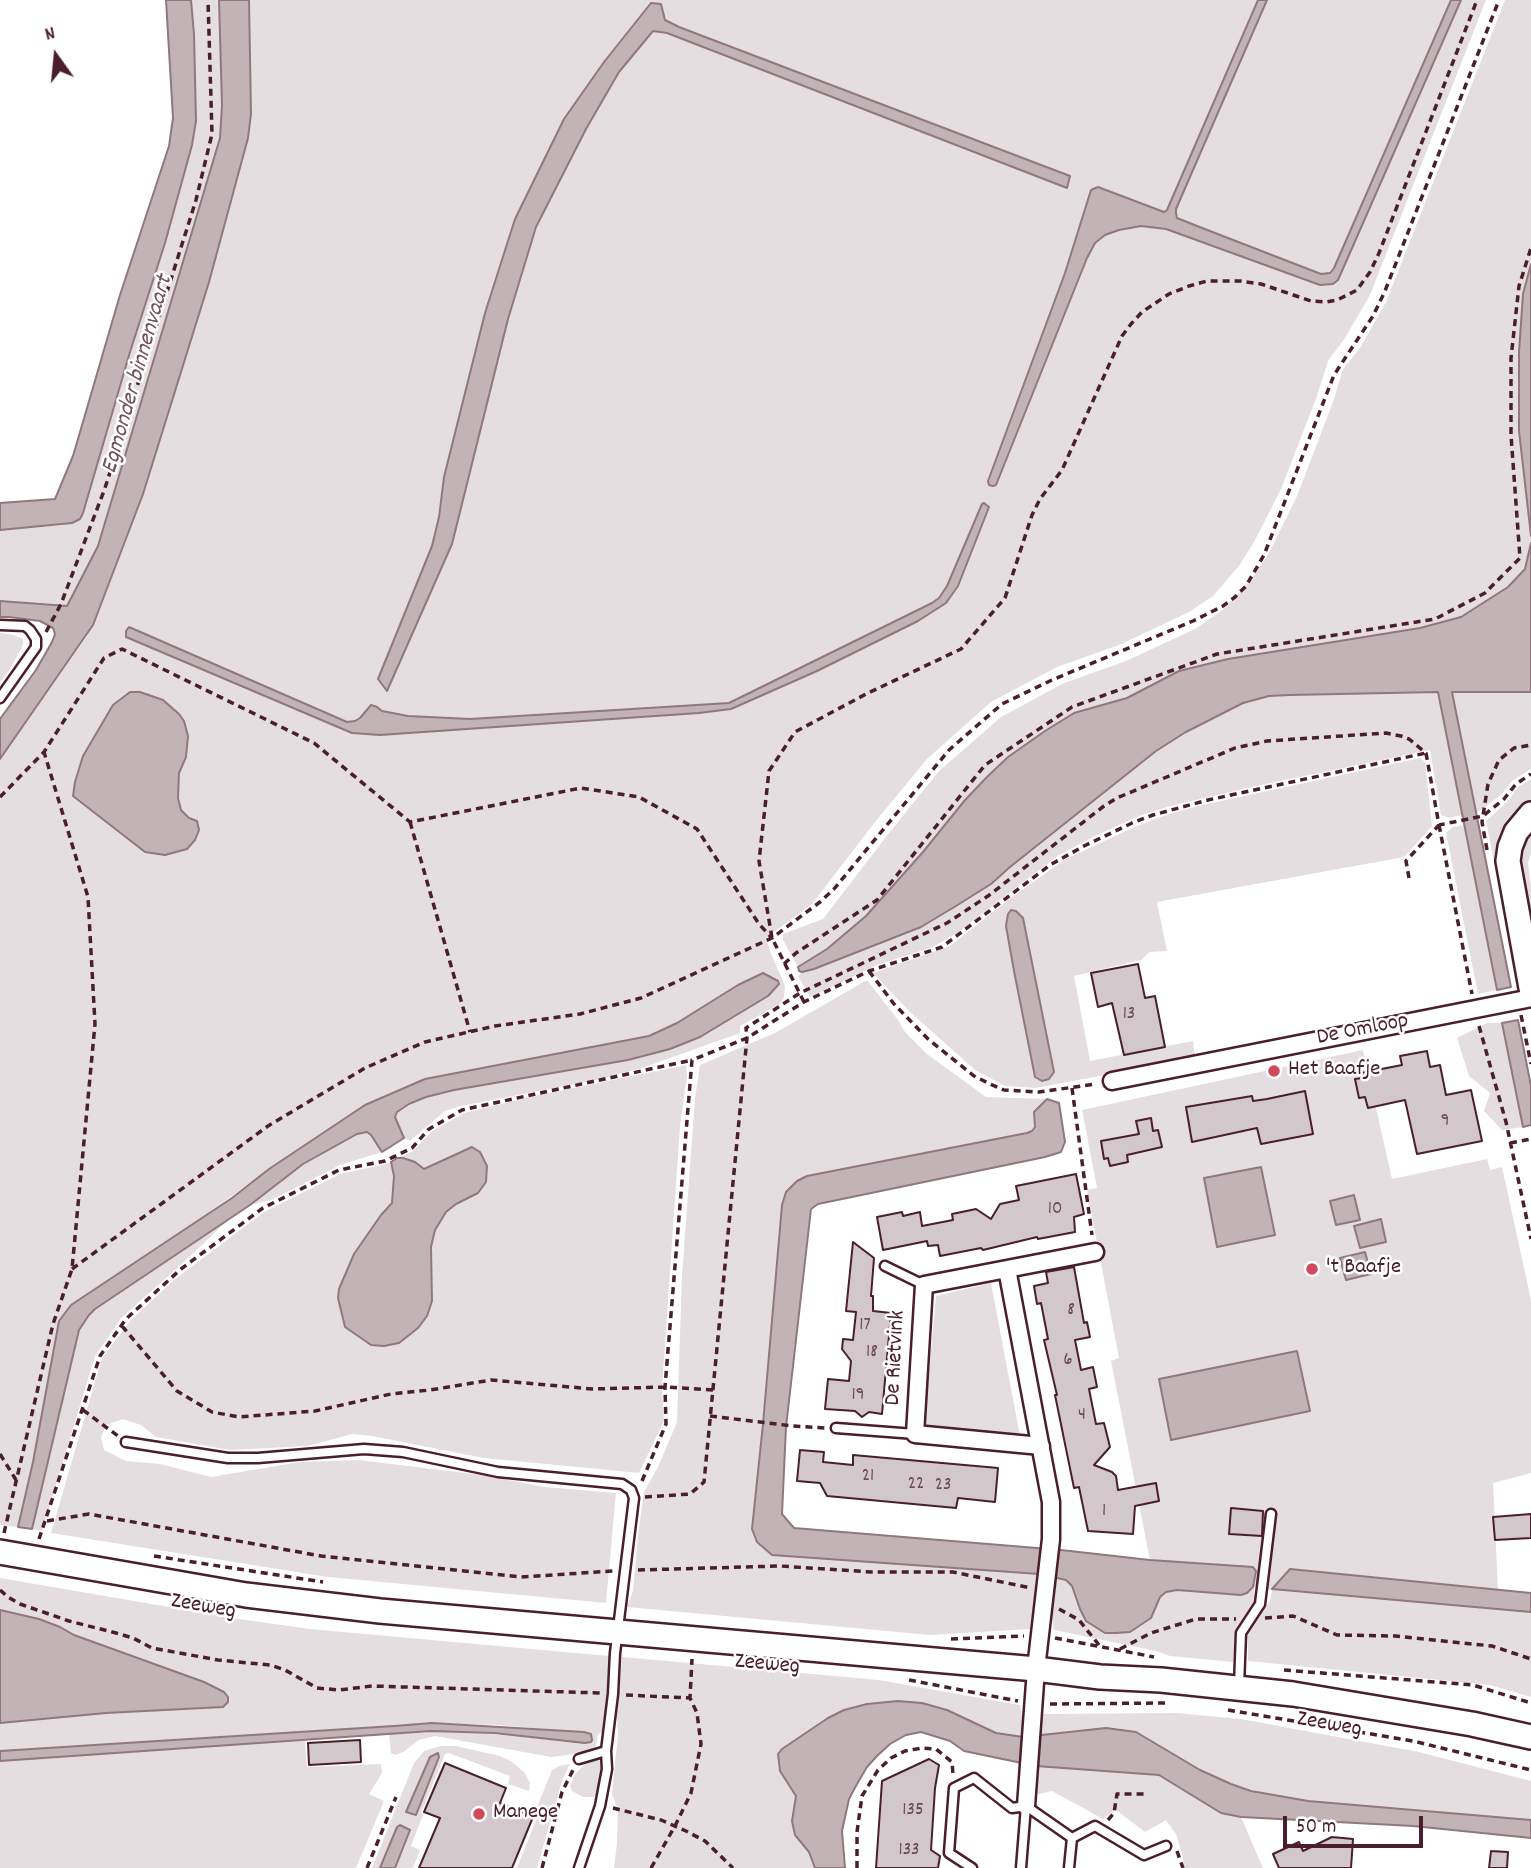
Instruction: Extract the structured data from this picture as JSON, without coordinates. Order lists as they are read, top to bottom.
{
  "streets": {
    "street": ["De Omloop", "De Rietvink", "Zeeweg"]
  },
  "water": ["Egmonder binnenvaart"],
  "places": ["Het Baafje", "'t Baafje", "Manege"],
  "house_numbers": [
    "13",
    "9",
    "10",
    "8",
    "17",
    "18",
    "6",
    "19",
    "4",
    "21",
    "22",
    "23",
    "1",
    "135",
    "133"
  ],
  "scale_bar": "50 m",
  "north": "top"
}
